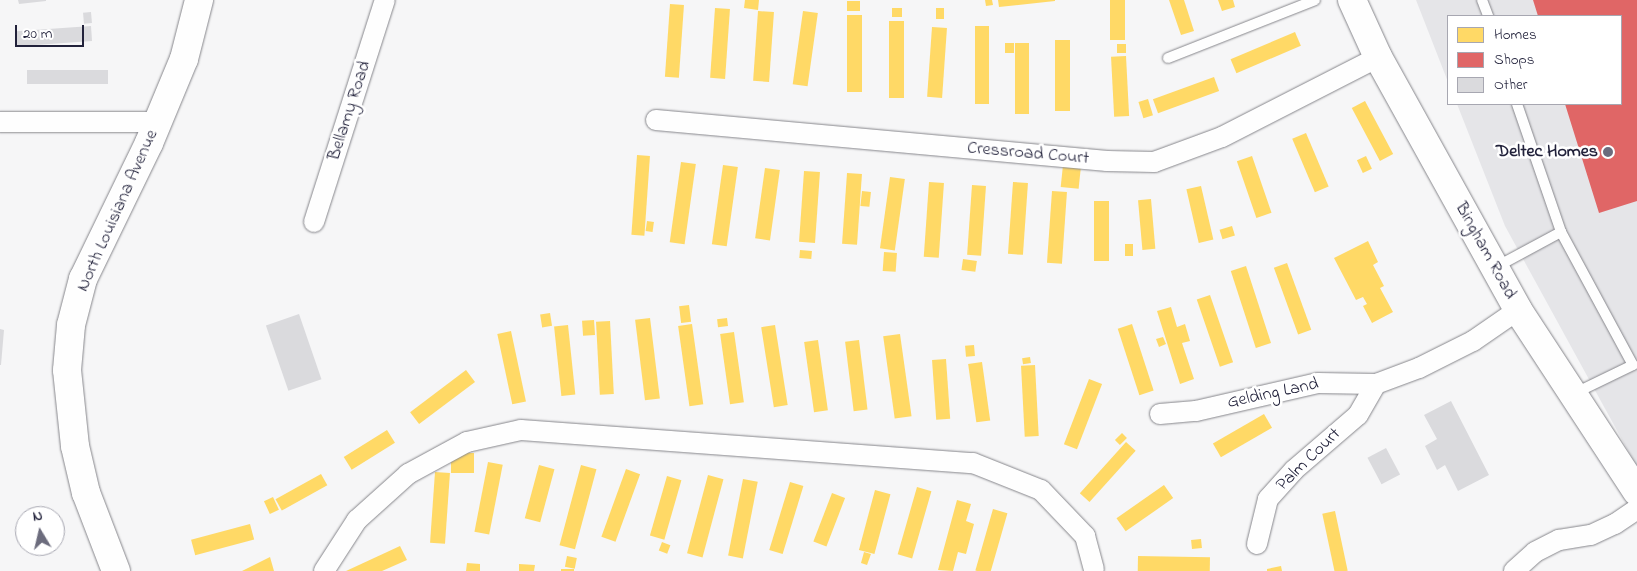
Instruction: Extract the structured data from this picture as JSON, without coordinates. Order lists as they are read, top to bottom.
{
  "streets": {
    "street": [
      "Bellamy Road",
      "Cressroad Court",
      "North Louisiana Avenue",
      "Bingham Road",
      "Gelding Land",
      "Palm Court"
    ]
  },
  "crossings": [
    ["Cressroad Court", "Bingham Road"],
    ["Bingham Road", "Gelding Land"],
    ["Gelding Land", "Palm Court"]
  ],
  "places": ["Deltec Homes"],
  "legend": ["Homes", "Shops", "Other"],
  "scale_bar": "20 m",
  "north": "top"
}
